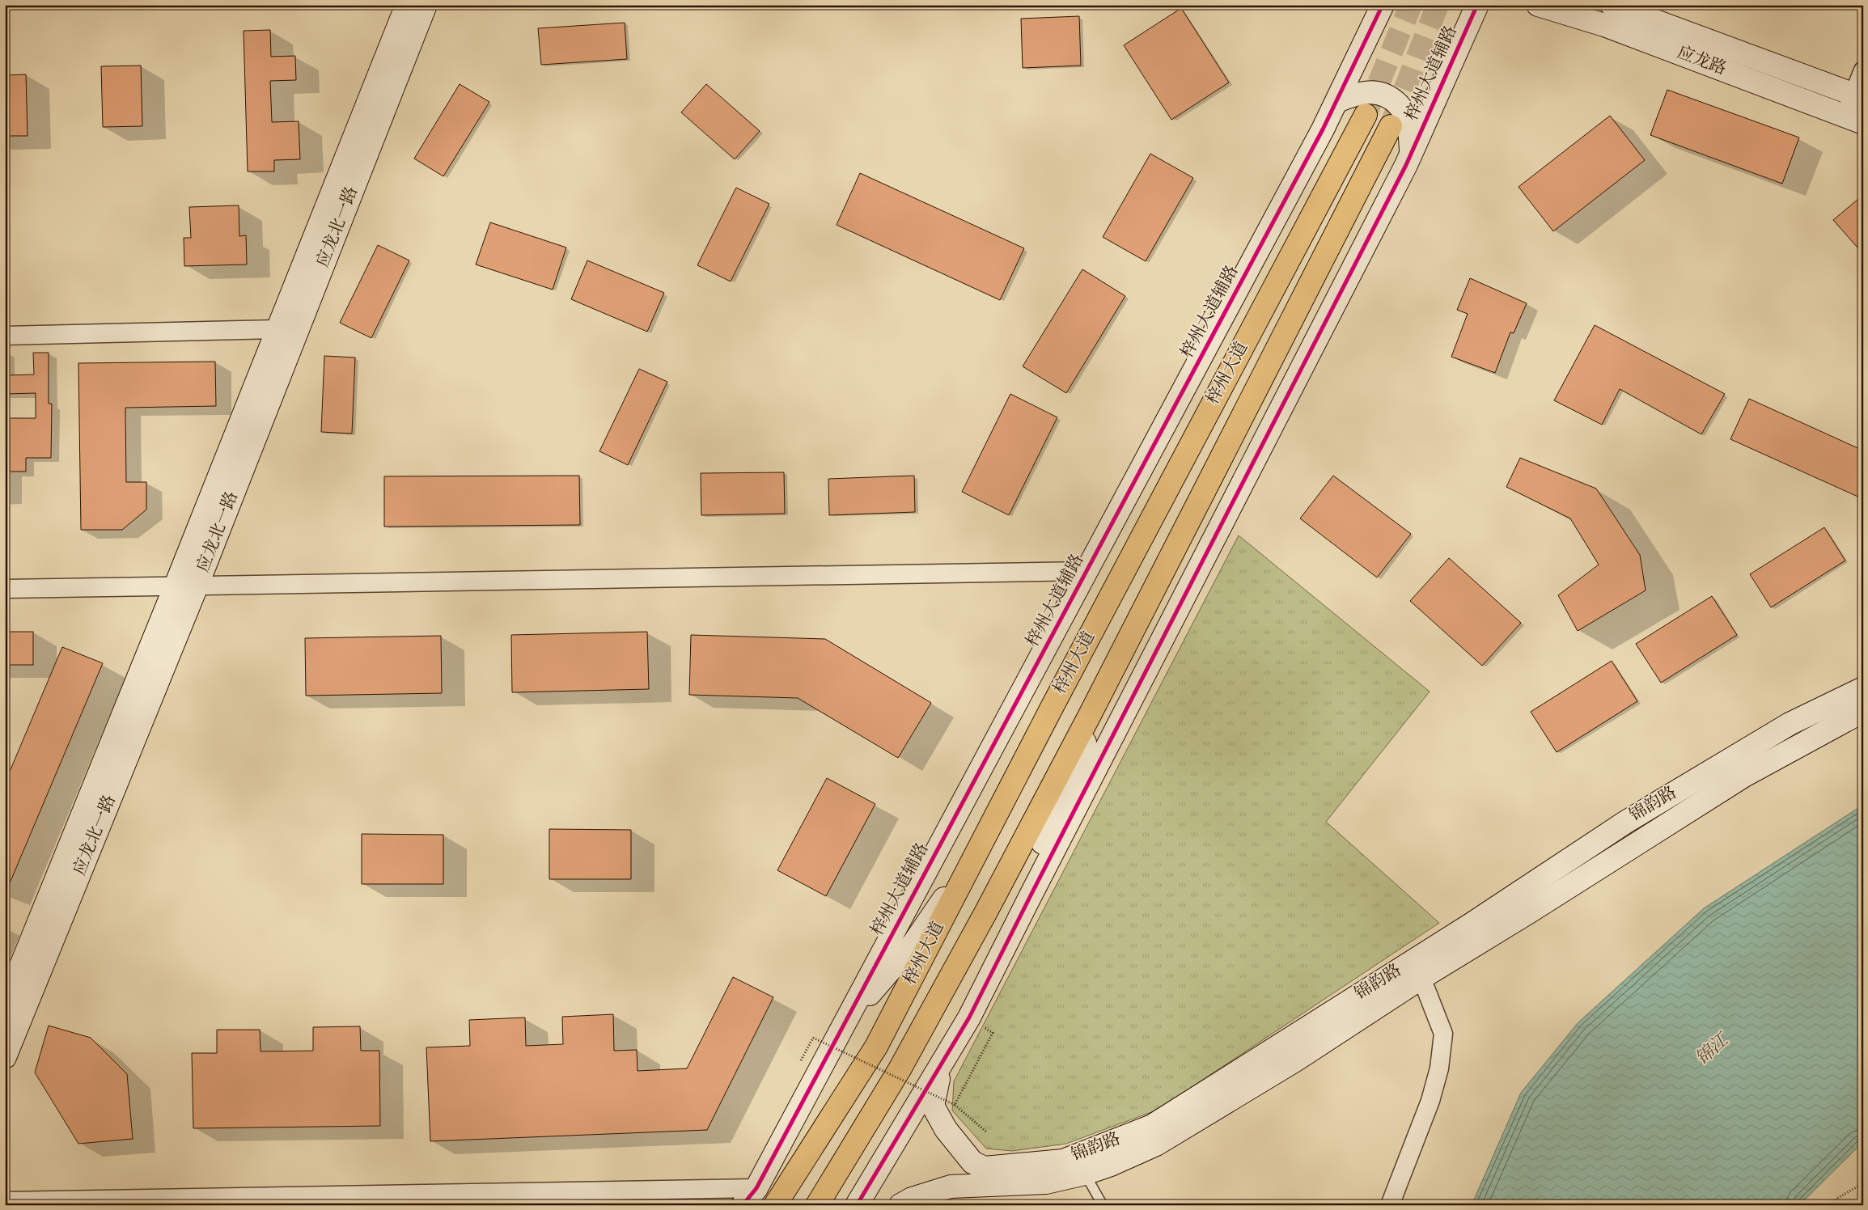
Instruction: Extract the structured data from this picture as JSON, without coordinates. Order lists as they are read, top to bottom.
{
  "streets": {
    "highway": ["梓州大道"],
    "street": [
      "应龙路",
      "梓州大道辅路",
      "应龙北一路",
      "锦韵路"
    ]
  },
  "crossings": [
    ["梓州大道辅路", "锦韵路"]
  ],
  "water": ["锦江"]
}
